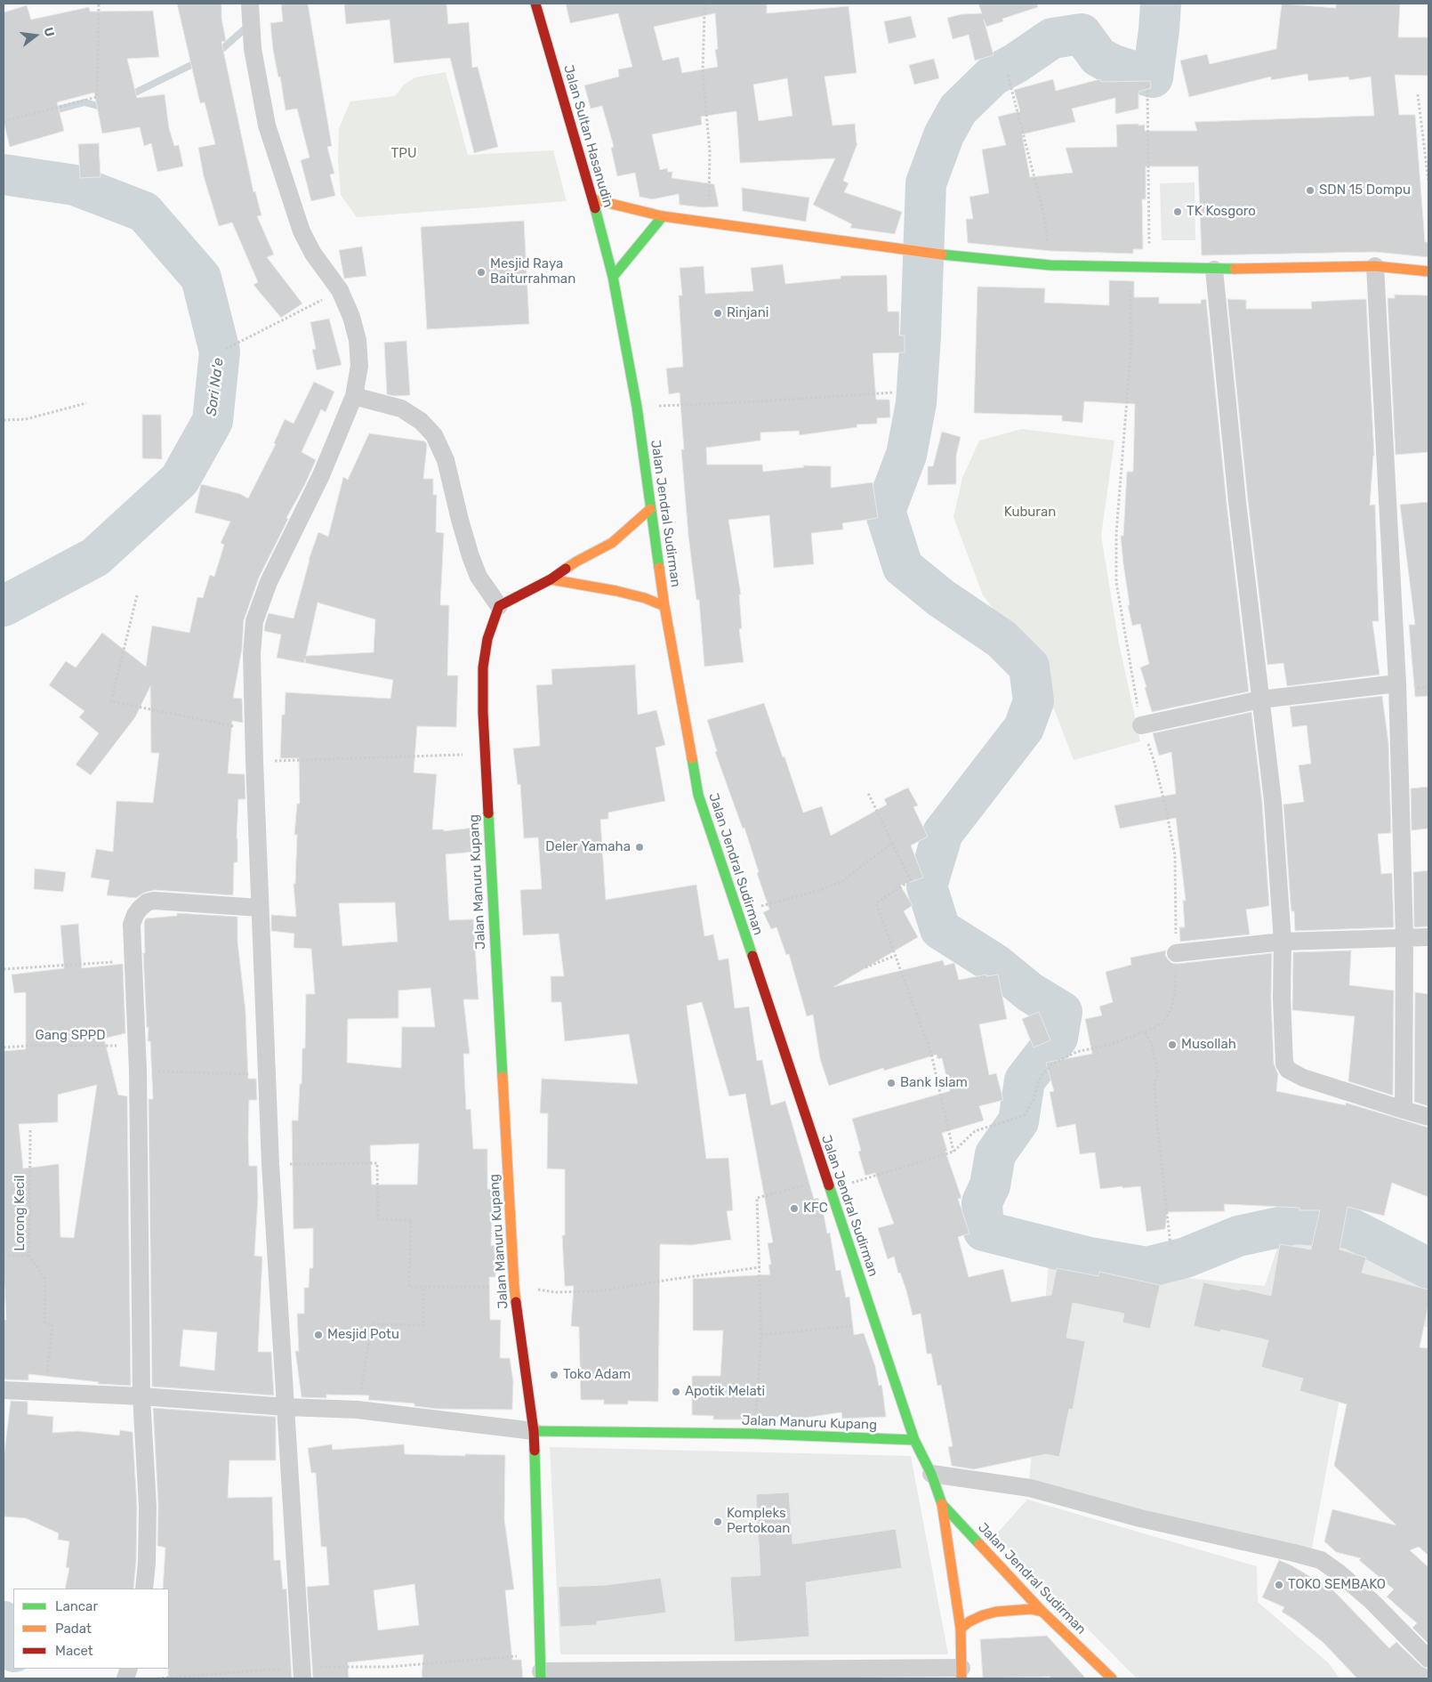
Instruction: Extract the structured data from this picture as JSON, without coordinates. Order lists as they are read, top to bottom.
{
  "streets": {
    "main road": ["Jalan Sultan Hasanudin", "Jalan Jendral Sudirman", "Jalan Manuru Kupang"],
    "path": ["Gang SPPD", "Lorong Kecil"]
  },
  "crossings": [
    ["Jalan Sultan Hasanudin", "Jalan Jendral Sudirman"],
    ["Jalan Jendral Sudirman", "Jalan Manuru Kupang"]
  ],
  "water": ["Sori Na'e"],
  "parks": ["TPU", "Kuburan"],
  "places": [
    "SDN 15 Dompu",
    "TK Kosgoro",
    "Mesjid Raya Baiturrahman",
    "Rinjani",
    "Deler Yamaha",
    "Musollah",
    "Bank Islam",
    "KFC",
    "Mesjid Potu",
    "Toko Adam",
    "Apotik Melati",
    "Kompleks Pertokoan",
    "TOKO SEMBAKO"
  ],
  "legend": ["Lancar", "Padat", "Macet"],
  "north": "right"
}
